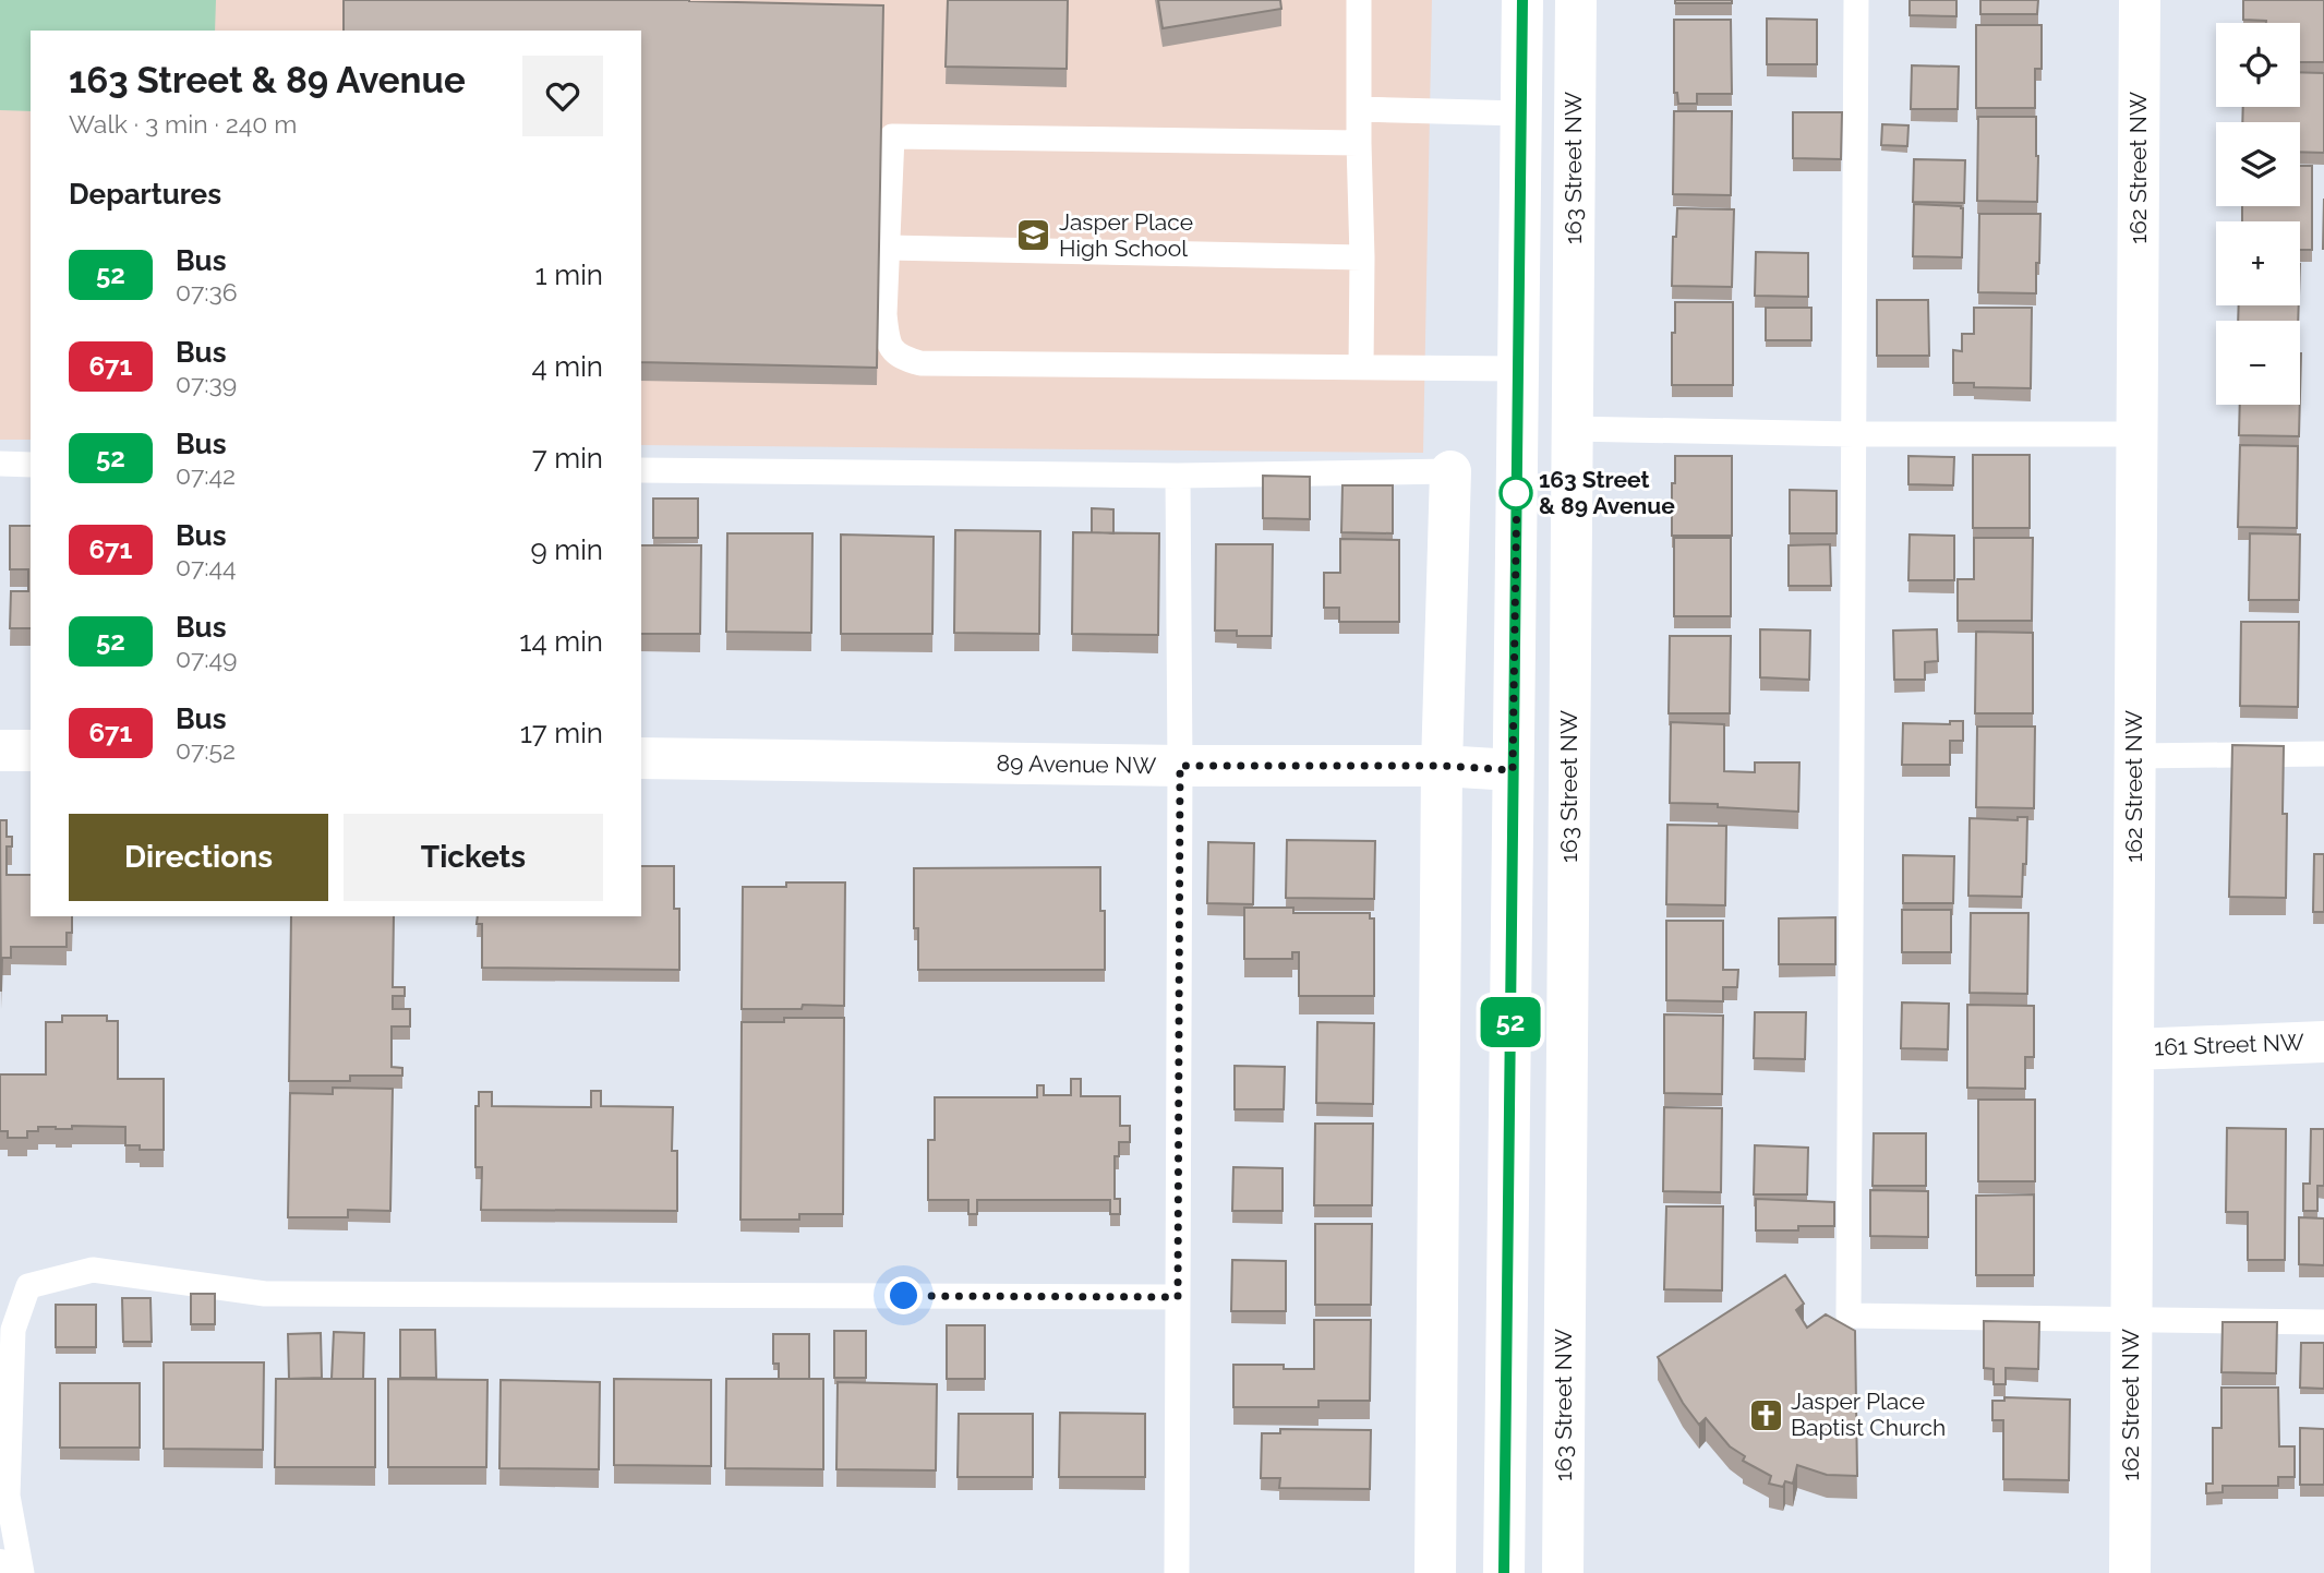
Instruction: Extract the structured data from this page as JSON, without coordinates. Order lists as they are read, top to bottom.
{
  "streets": {
    "street": [
      "163 Street NW",
      "162 Street NW",
      "89 Avenue NW",
      "161 Street NW"
    ]
  },
  "crossings": [
    ["162 Street NW", "161 Street NW"]
  ],
  "places": {
    "school or university": ["Jasper Place High School"],
    "other": ["163 Street & 89 Avenue"],
    "church": ["Jasper Place Baptist Church"]
  },
  "lines": ["bus line 52"],
  "page": {
    "on_map": "52",
    "map_buttons": ["+", "−"],
    "heading": [
      ["163 Street & 89 Avenue", "Walk · 3 min · 240 m"],
      "Departures"
    ],
    "list": [
      {
        "mark": "52",
        "name": "Bus",
        "note": "07:36",
        "value": "1 min"
      },
      {
        "mark": "671",
        "name": "Bus",
        "note": "07:39",
        "value": "4 min"
      },
      {
        "mark": "52",
        "name": "Bus",
        "note": "07:42",
        "value": "7 min"
      },
      {
        "mark": "671",
        "name": "Bus",
        "note": "07:44",
        "value": "9 min"
      },
      {
        "mark": "52",
        "name": "Bus",
        "note": "07:49",
        "value": "14 min"
      },
      {
        "mark": "671",
        "name": "Bus",
        "note": "07:52",
        "value": "17 min"
      }
    ],
    "buttons": ["Directions", "Tickets"]
  }
}
